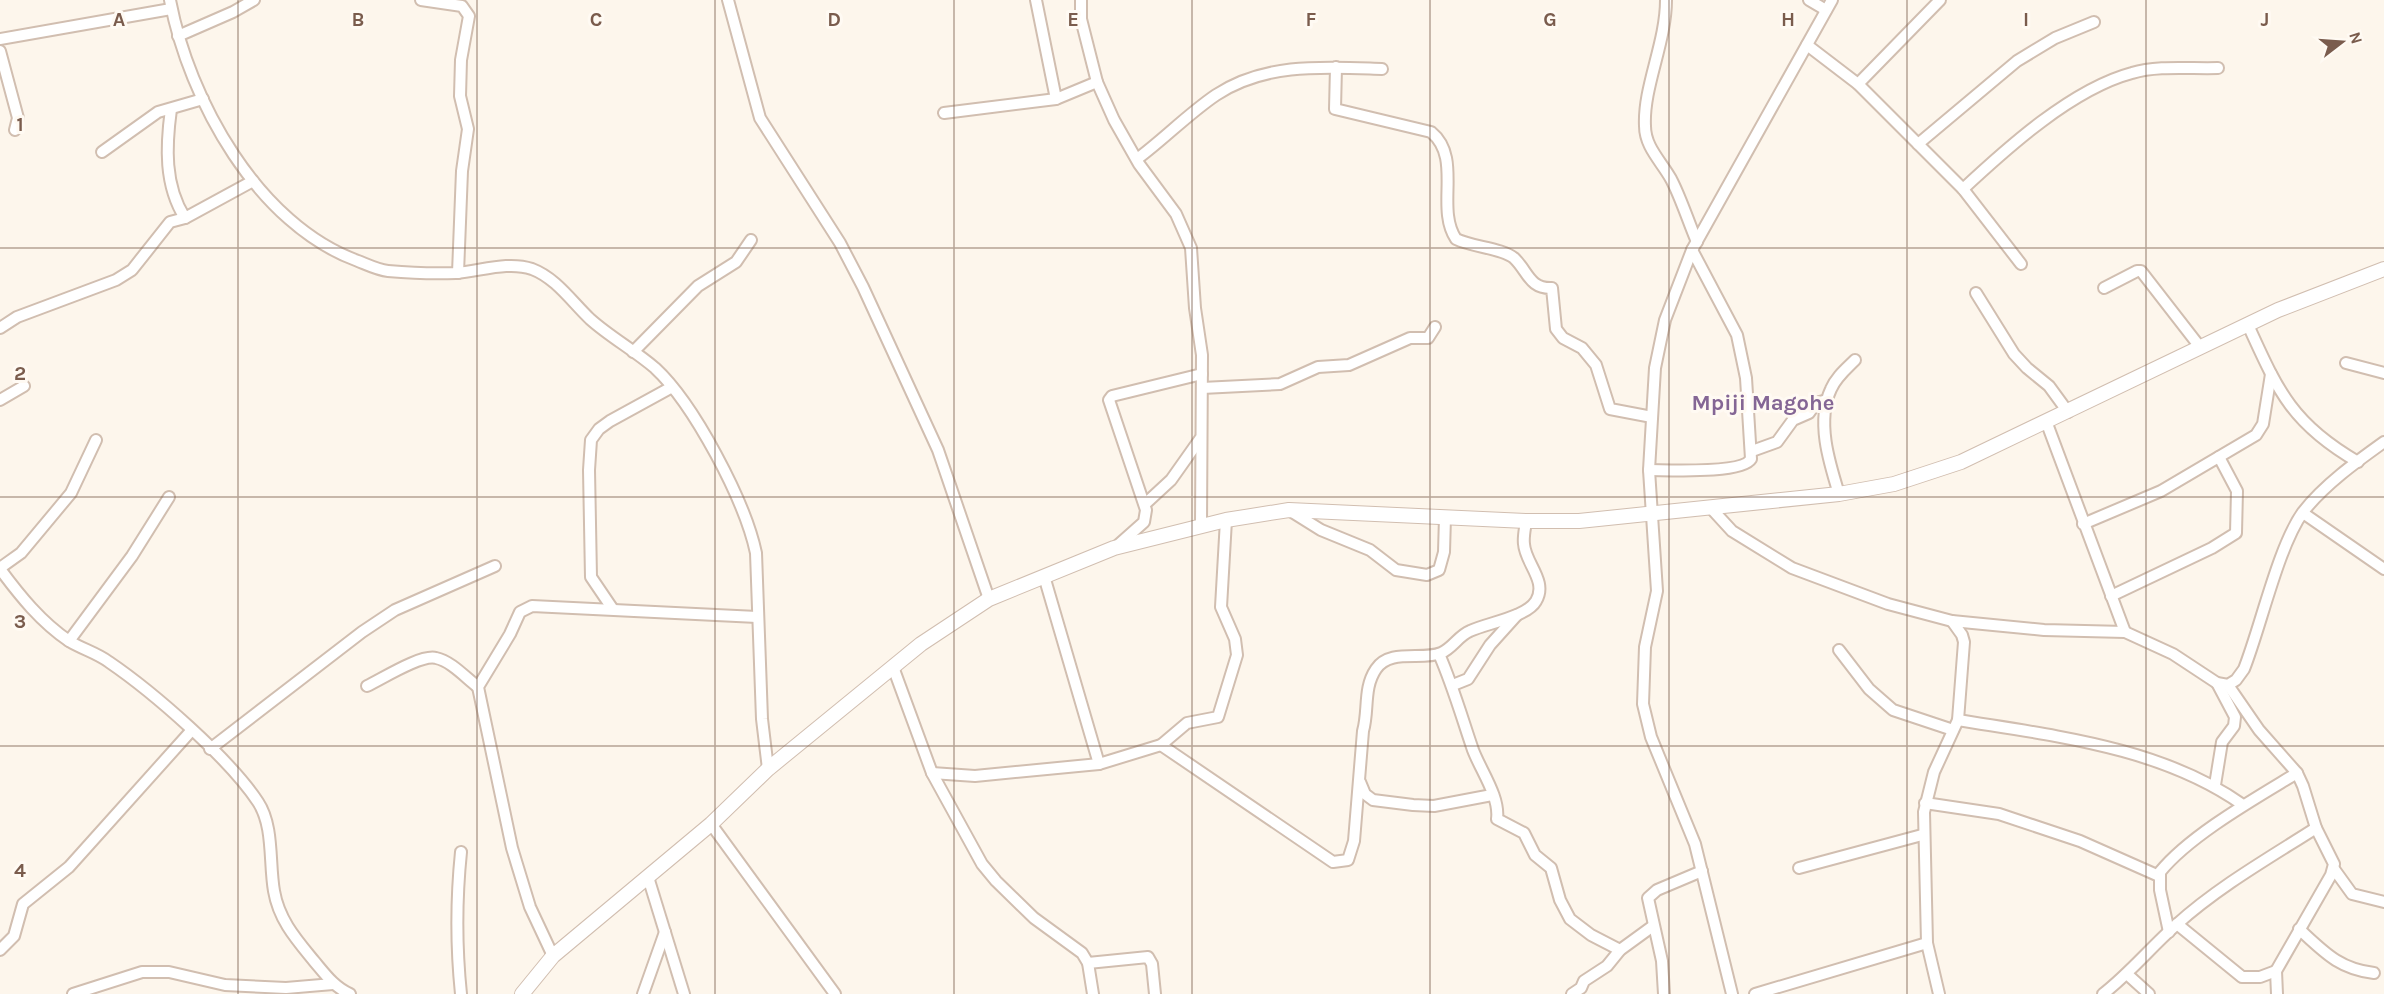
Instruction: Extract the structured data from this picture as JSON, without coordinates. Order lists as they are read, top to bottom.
{
  "districts": ["Mpiji Magohe"],
  "north": "right",
  "grid": {
    "columns": [
      "A",
      "B",
      "C",
      "D",
      "E",
      "F",
      "G",
      "H",
      "I",
      "J"
    ],
    "rows": [
      "1",
      "2",
      "3",
      "4"
    ]
  }
}
